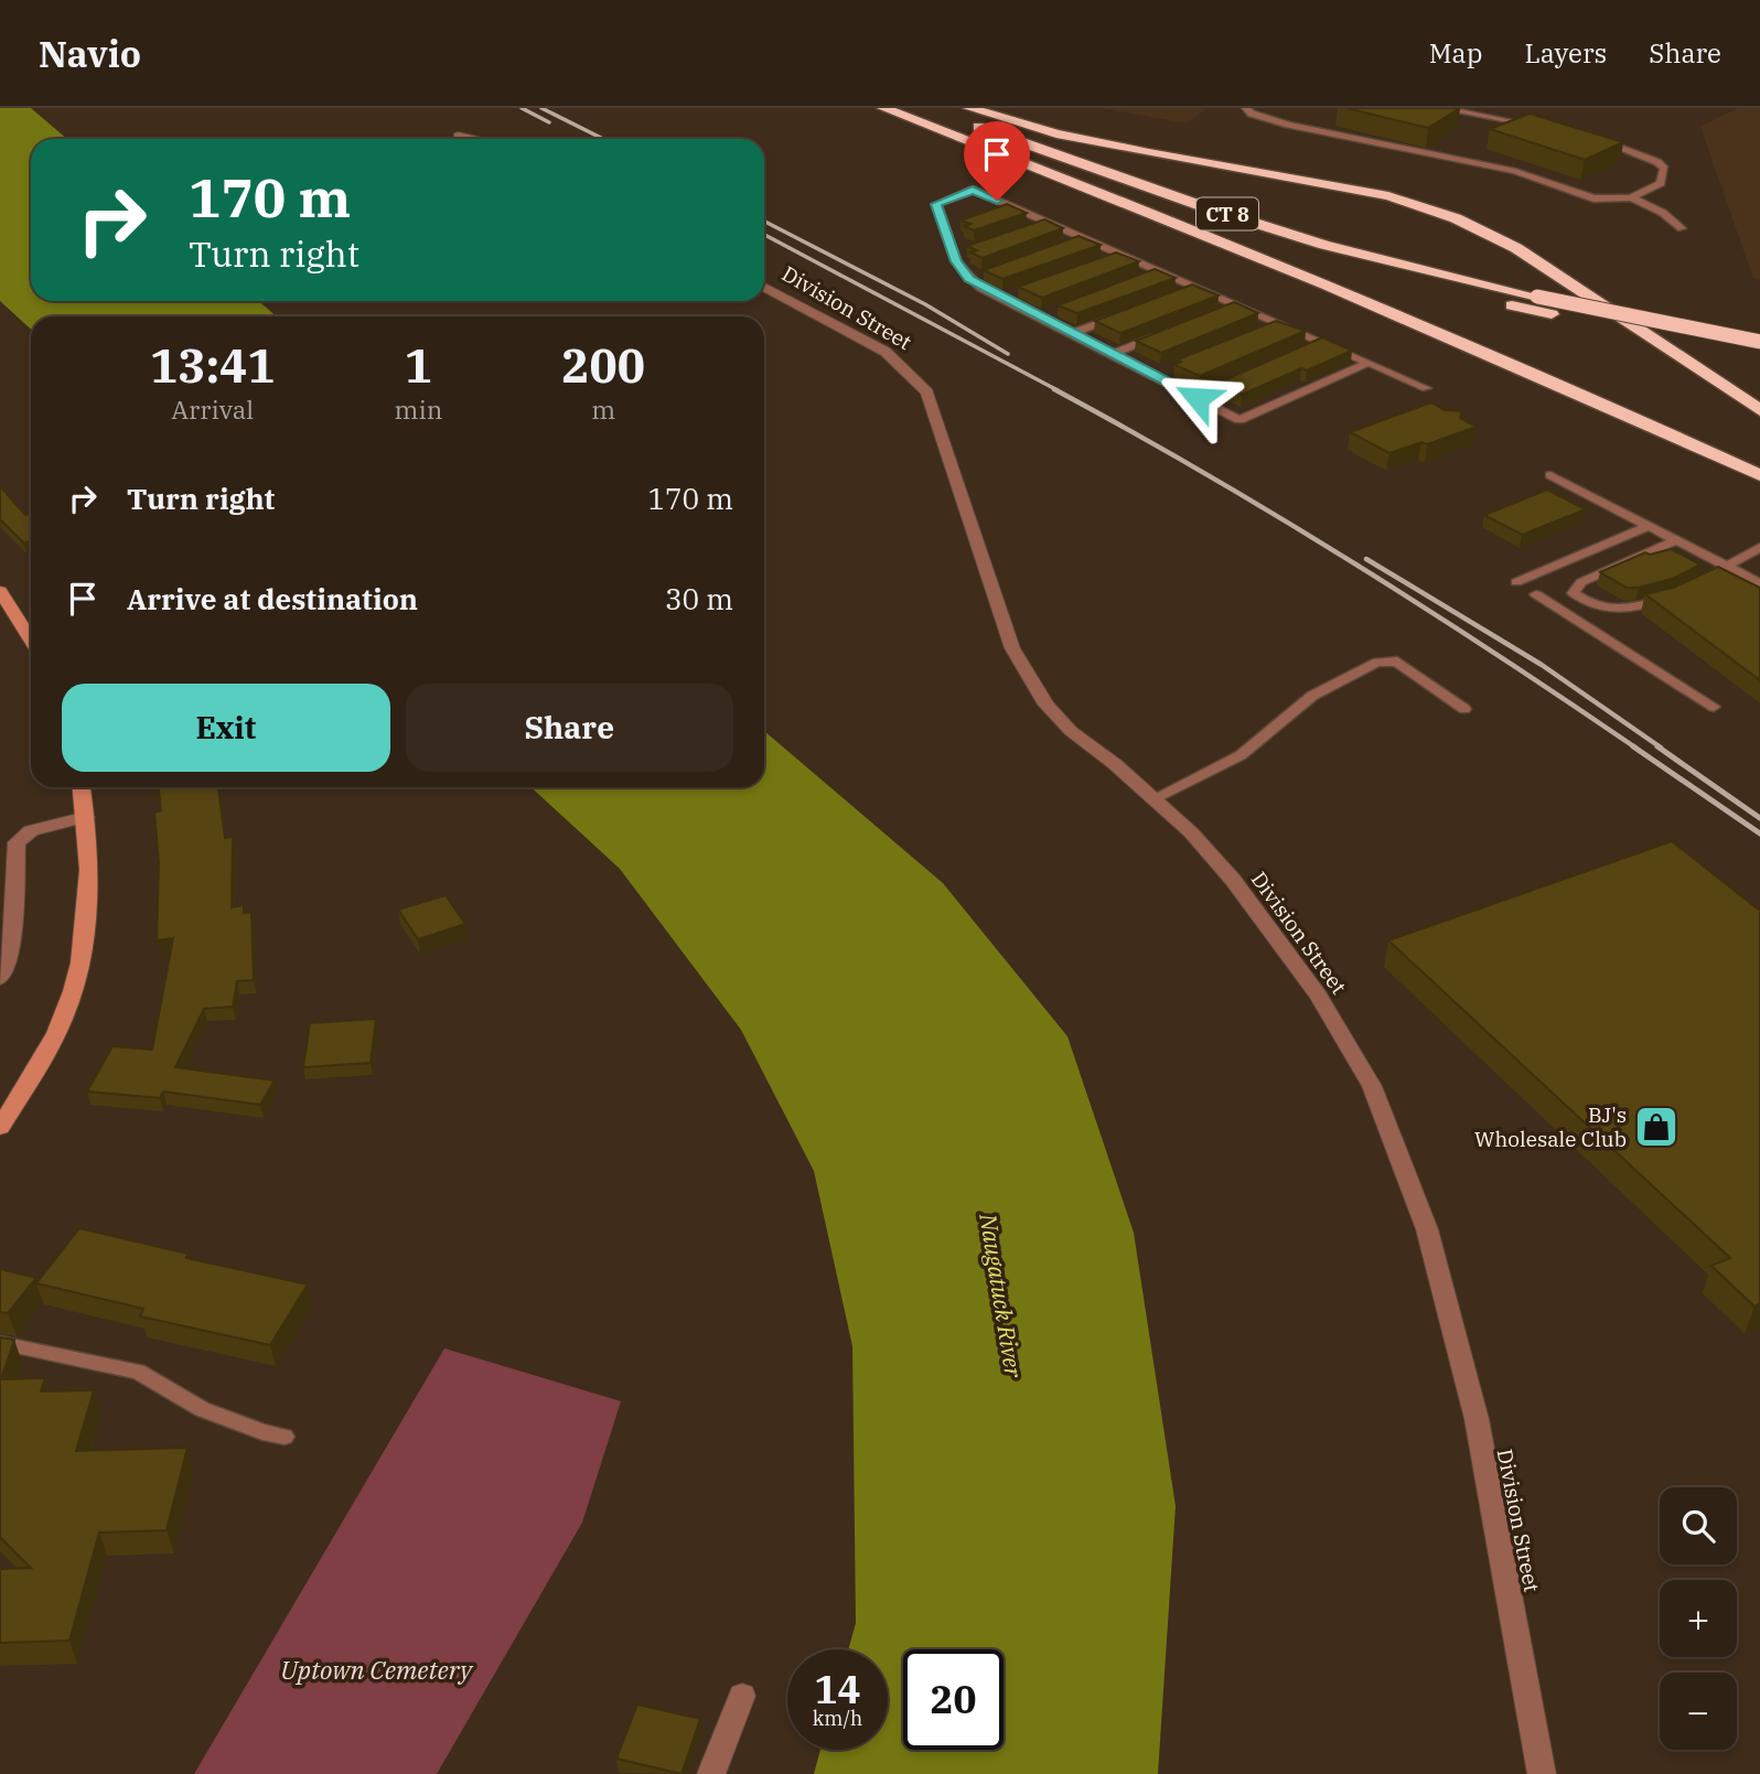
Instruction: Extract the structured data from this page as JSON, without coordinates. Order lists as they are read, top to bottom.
{
  "streets": {
    "highway": ["CT 8"],
    "street": ["Division Street"]
  },
  "water": ["Naugatuck River"],
  "parks": ["Uptown Cemetery"],
  "places": {
    "shop": ["BJ's Wholesale Club"]
  },
  "page": {
    "header": "Navio",
    "nav": ["Map", "Layers", "Share"],
    "turn": ["170 m", "Turn right"],
    "eta": [
      "13:41",
      "Arrival",
      "1",
      "min",
      "200",
      "m"
    ],
    "list": [
      {
        "name": "Turn right",
        "value": "170 m"
      },
      {
        "name": "Arrive at destination",
        "value": "30 m"
      }
    ],
    "buttons": ["Exit", "Share"],
    "map_buttons": ["+", "−"],
    "speed": "14 km/h",
    "limit": "20"
  }
}
